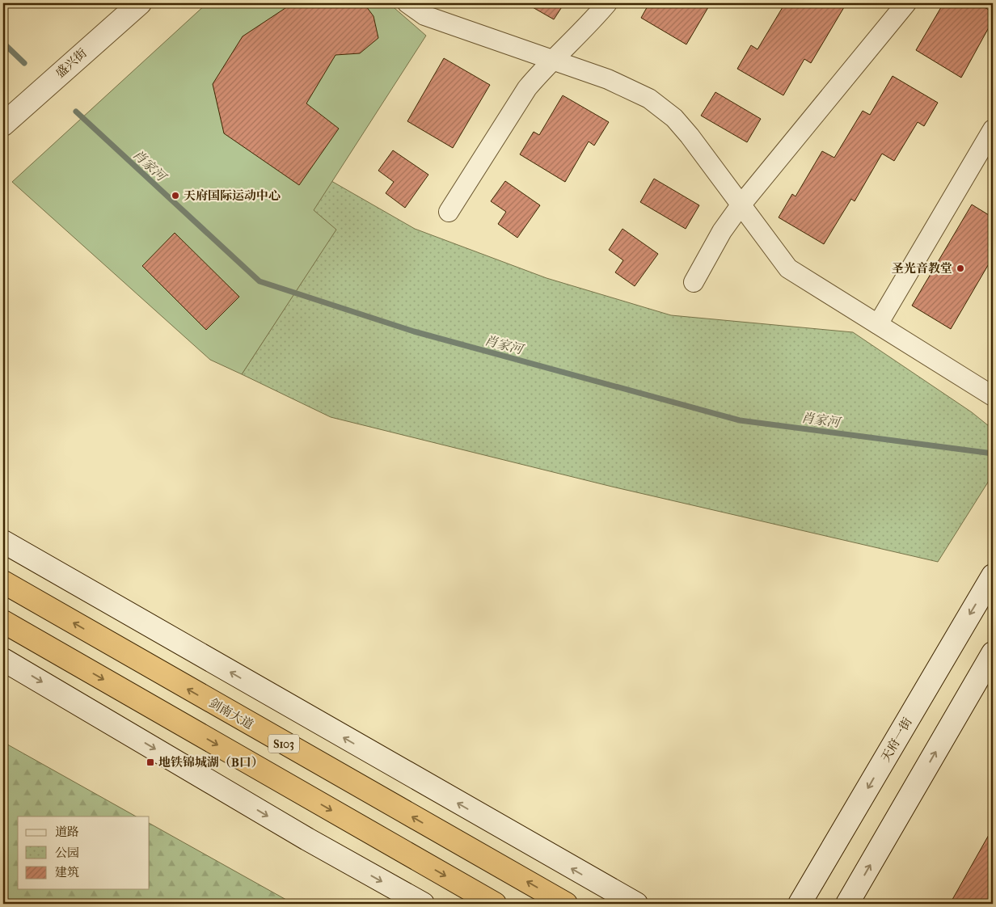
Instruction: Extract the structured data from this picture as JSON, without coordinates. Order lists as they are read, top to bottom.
{
  "streets": {
    "highway": ["剑南大道", "S103"],
    "main road": ["盛兴街", "天府一街"]
  },
  "water": ["肖家河"],
  "places": {
    "other": ["天府国际运动中心", "圣光音教堂"],
    "transit": ["地铁锦城湖（B口）"]
  },
  "legend": ["道路", "公园", "建筑"]
}
